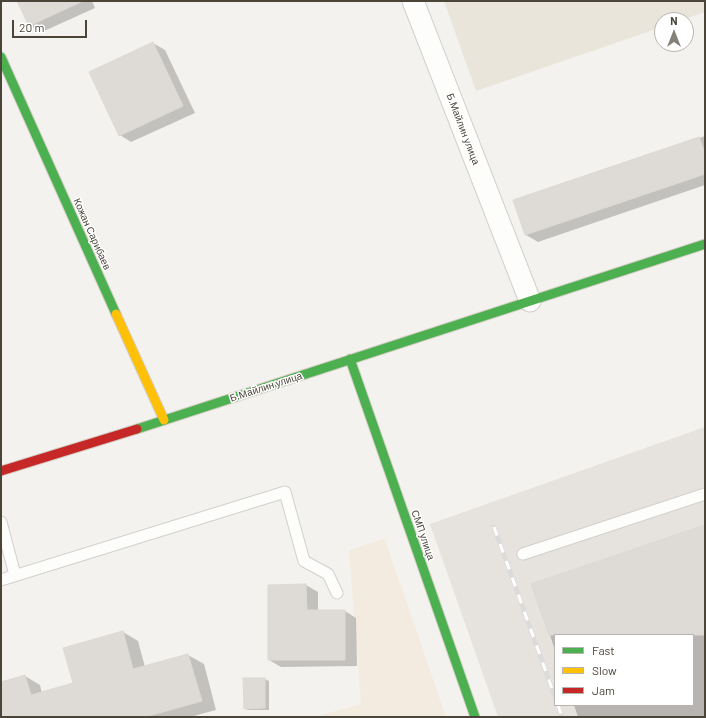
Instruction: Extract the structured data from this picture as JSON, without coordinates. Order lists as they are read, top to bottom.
{
  "streets": {
    "street": ["Б.Майлин улица", "Кожан Сарибаев", "СМП улица"]
  },
  "crossings": [
    ["Б.Майлин улица", "Кожан Сарибаев"],
    ["Б.Майлин улица", "СМП улица"]
  ],
  "legend": ["Fast", "Slow", "Jam"],
  "scale_bar": "20 m",
  "north": "top"
}
